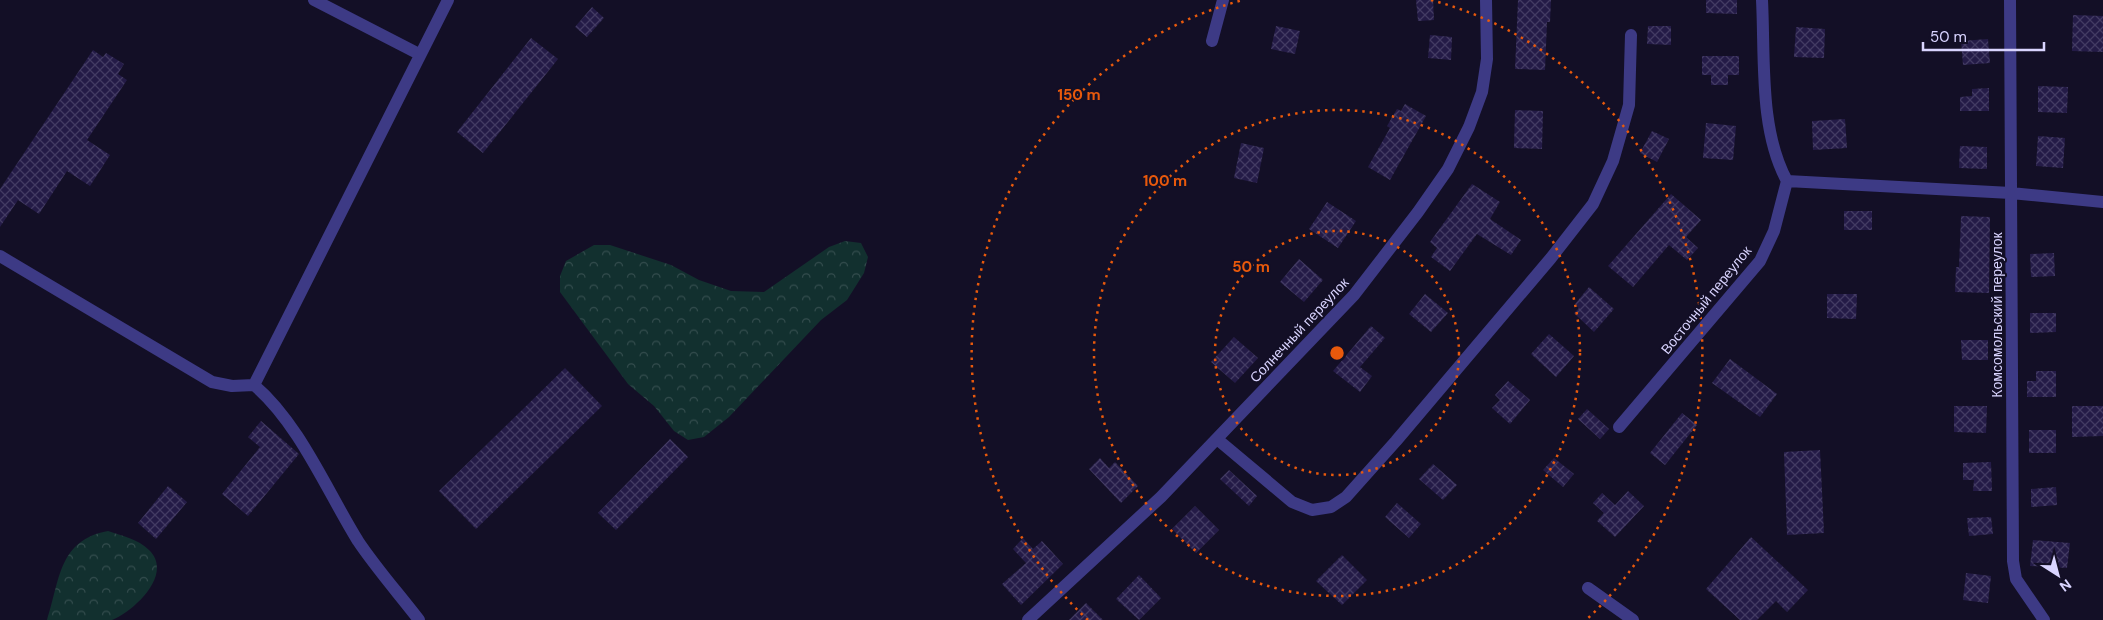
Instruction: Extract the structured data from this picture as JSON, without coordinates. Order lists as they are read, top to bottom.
{
  "streets": {
    "street": ["Восточный переулок", "Комсомольский переулок", "Солнечный переулок"]
  },
  "scale_bar": "50 m",
  "north": "bottom right",
  "rings": ["150 m", "100 m", "50 m"]
}
